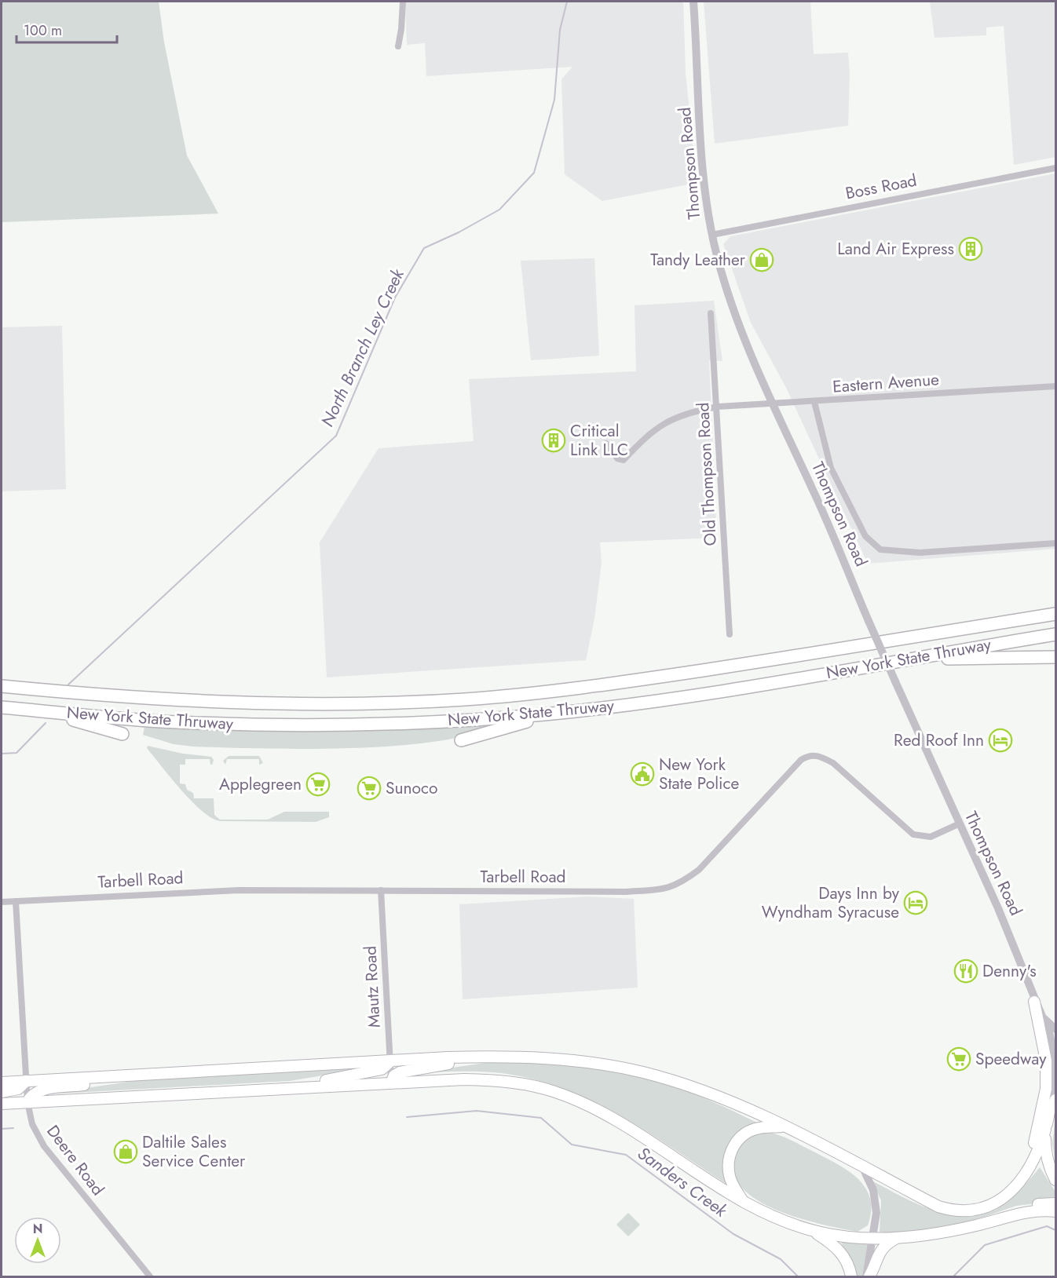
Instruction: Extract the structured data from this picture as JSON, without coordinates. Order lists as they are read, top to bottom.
{
  "streets": {
    "highway": ["New York State Thruway"],
    "street": [
      "Thompson Road",
      "Boss Road",
      "Eastern Avenue",
      "Old Thompson Road",
      "Tarbell Road",
      "Mautz Road",
      "Deere Road"
    ]
  },
  "crossings": [
    ["Thompson Road", "Boss Road"],
    ["Thompson Road", "Eastern Avenue"],
    ["Thompson Road", "Tarbell Road"],
    ["Eastern Avenue", "Old Thompson Road"],
    ["Tarbell Road", "Mautz Road"],
    ["Tarbell Road", "Deere Road"]
  ],
  "water": ["North Branch Ley Creek", "Sanders Creek"],
  "places": {
    "building": ["Land Air Express", "Critical Link LLC"],
    "shop": ["Tandy Leather", "Daltile Sales Service Center"],
    "hotel": ["Red Roof Inn", "Days Inn by Wyndham Syracuse"],
    "public building": ["New York State Police"],
    "supermarket": ["Applegreen", "Sunoco", "Speedway"],
    "restaurant": ["Denny's"]
  },
  "scale_bar": "100 m",
  "north": "top"
}
